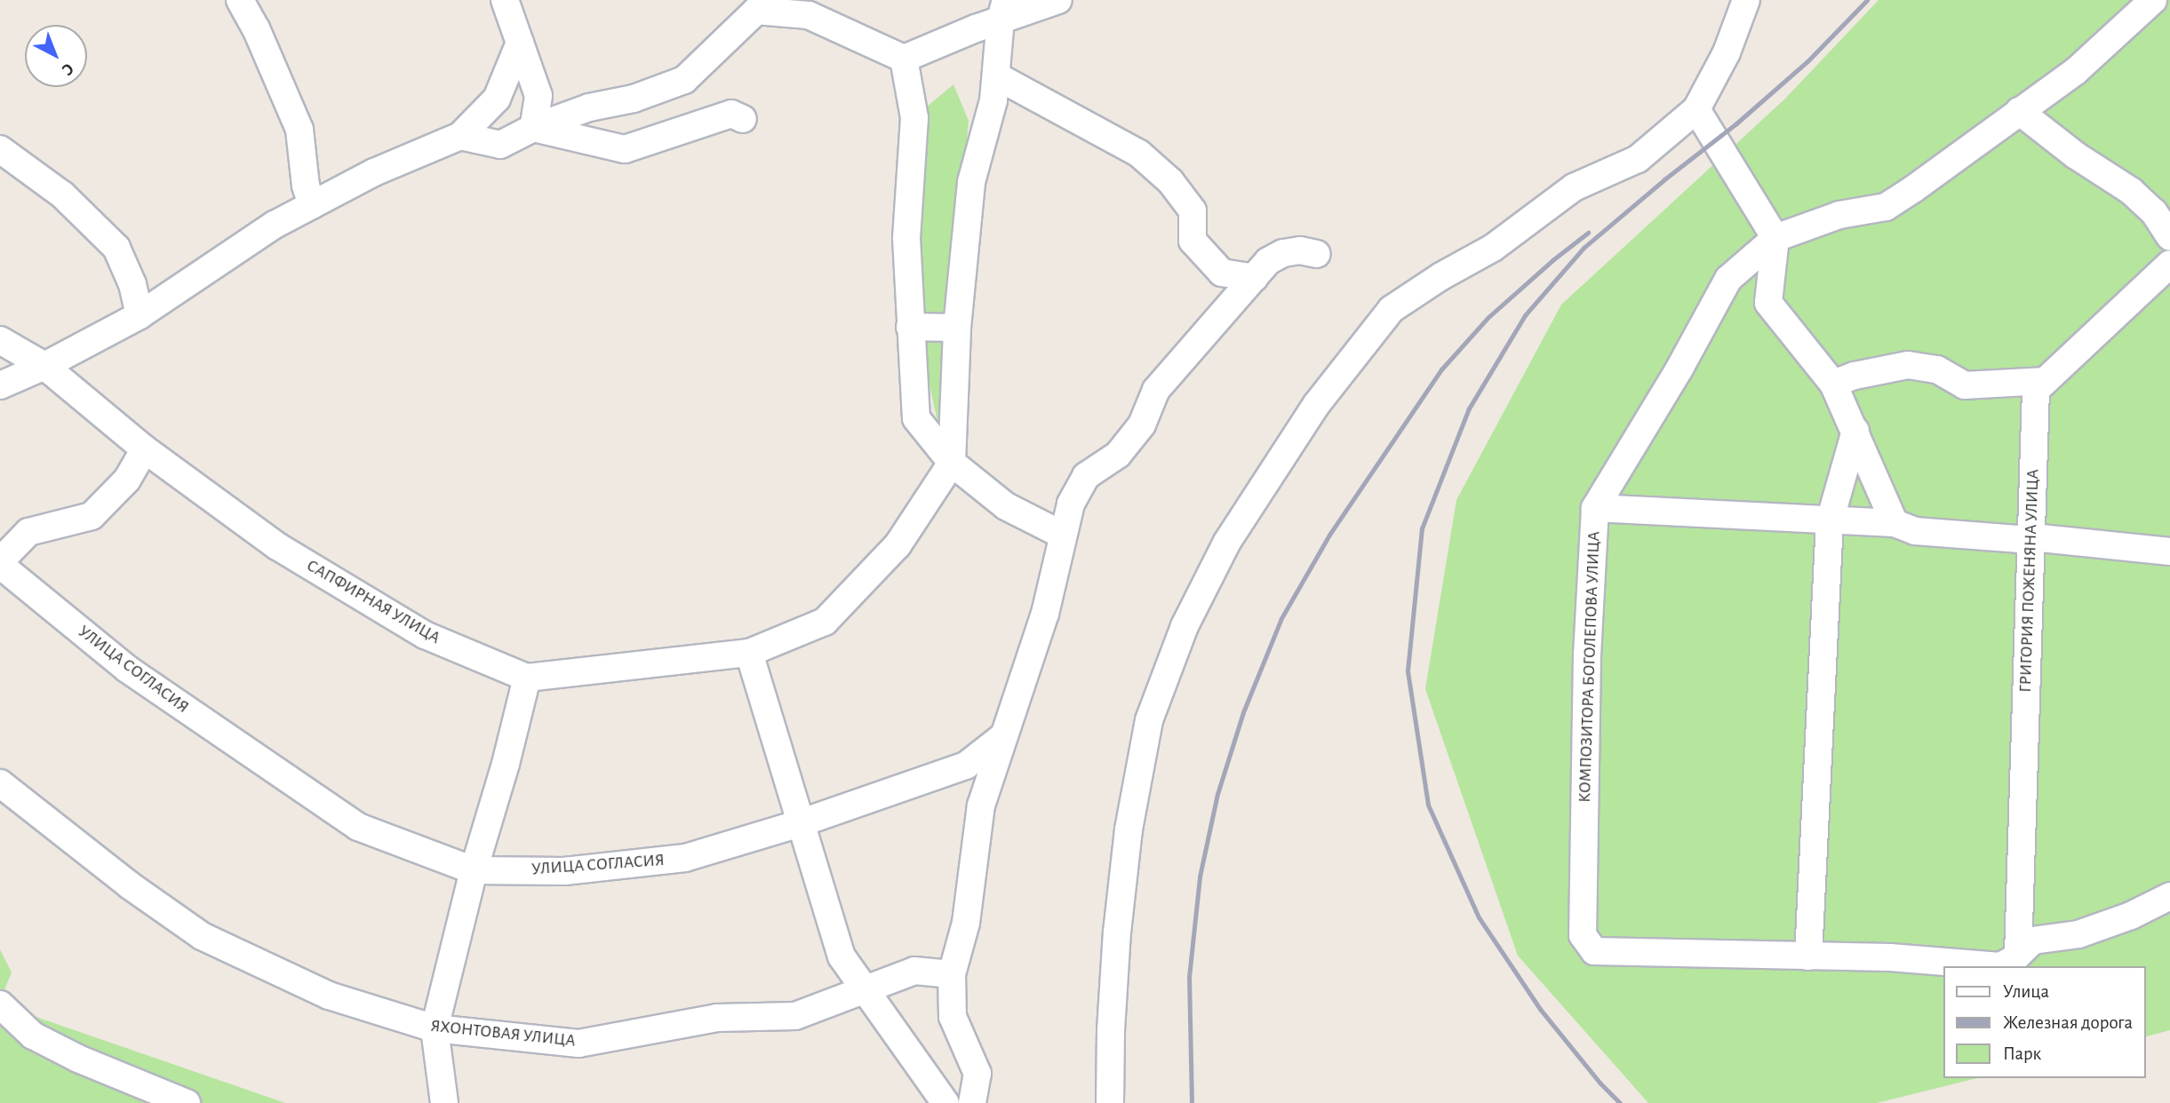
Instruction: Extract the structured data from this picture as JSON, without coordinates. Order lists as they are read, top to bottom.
{
  "streets": {
    "street": [
      "ГРИГОРИЯ ПОЖЕНЯНА УЛИЦА",
      "САПФИРНАЯ УЛИЦА",
      "КОМПОЗИТОРА БОГОЛЕПОВА УЛИЦА",
      "УЛИЦА СОГЛАСИЯ",
      "ЯХОНТОВАЯ УЛИЦА"
    ]
  },
  "legend": ["Улица", "Железная дорога", "Парк"],
  "north": "bottom right"
}
